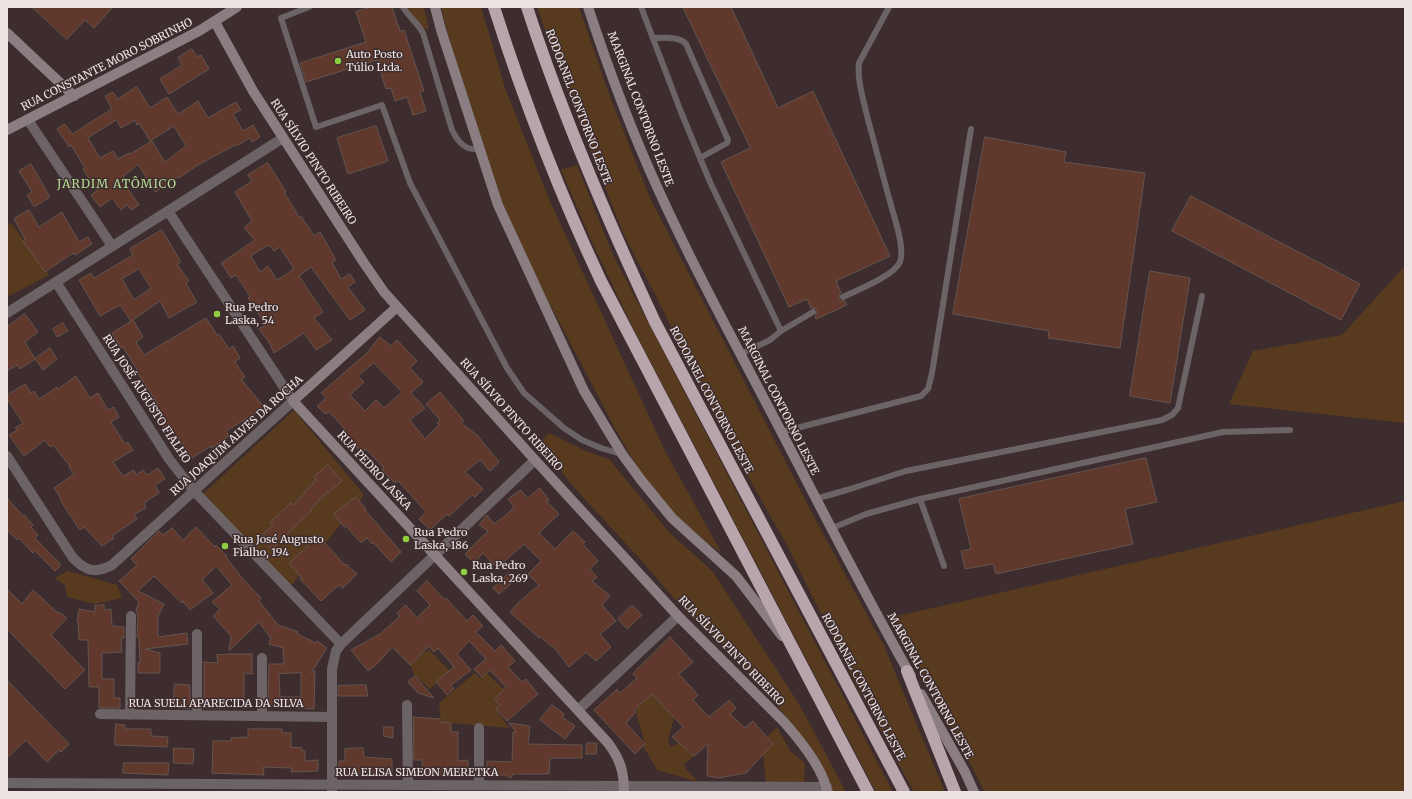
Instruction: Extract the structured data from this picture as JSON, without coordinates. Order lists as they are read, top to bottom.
{
  "streets": {
    "highway": ["RODOANEL CONTORNO LESTE"],
    "main road": [
      "RUA CONSTANTE MORO SOBRINHO",
      "MARGINAL CONTORNO LESTE",
      "RUA SÍLVIO PINTO RIBEIRO",
      "RUA JOAQUIM ALVES DA ROCHA",
      "RUA PEDRO LASKA"
    ],
    "street": ["RUA JOSÉ AUGUSTO FIALHO", "RUA SUELI APARECIDA DA SILVA", "RUA ELISA SIMEON MERETKA"]
  },
  "crossings": [
    ["RUA CONSTANTE MORO SOBRINHO", "RUA SÍLVIO PINTO RIBEIRO"],
    ["RUA SÍLVIO PINTO RIBEIRO", "RUA JOAQUIM ALVES DA ROCHA"],
    ["RUA SÍLVIO PINTO RIBEIRO", "RUA ELISA SIMEON MERETKA"],
    ["RUA JOSÉ AUGUSTO FIALHO", "RUA JOAQUIM ALVES DA ROCHA"],
    ["RUA JOAQUIM ALVES DA ROCHA", "RUA PEDRO LASKA"],
    ["RUA PEDRO LASKA", "RUA ELISA SIMEON MERETKA"]
  ],
  "districts": ["JARDIM ATÔMICO"],
  "places": [
    "Auto Posto Túlio Ltda.",
    "Rua Pedro Laska, 54",
    "Rua Pedro Laska, 186",
    "Rua José Augusto Fialho, 194",
    "Rua Pedro Laska, 269"
  ]
}
